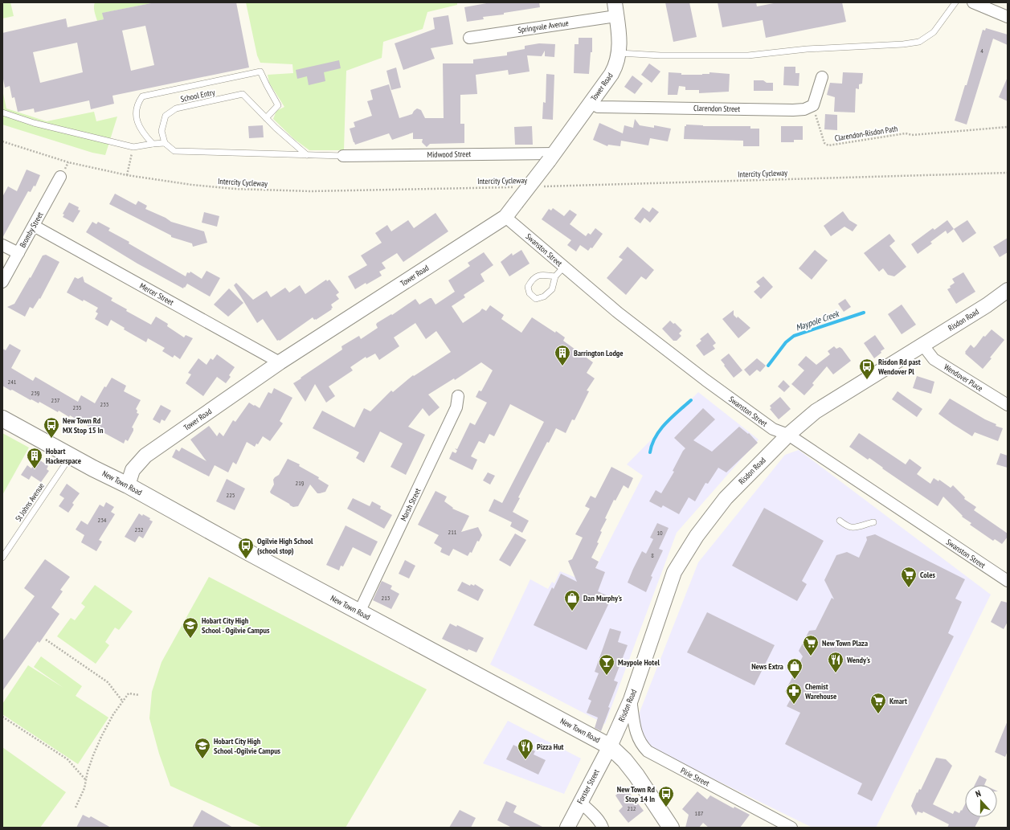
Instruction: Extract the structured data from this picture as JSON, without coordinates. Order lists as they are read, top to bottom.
{
  "streets": {
    "main road": ["New Town Road"],
    "street": [
      "Springvale Avenue",
      "Tower Road",
      "Clarendon Street",
      "Midwood Street",
      "Bromby Street",
      "Swanston Street",
      "Mercer Street",
      "Risdon Road",
      "Wendover Place",
      "Marsh Street",
      "Pirie Street",
      "Forster Street"
    ],
    "lane": ["School Entry", "St Johns Avenue"],
    "path": ["Clarendon-Risdon Path", "Intercity Cycleway"]
  },
  "crossings": [
    ["Springvale Avenue", "Tower Road"],
    ["Tower Road", "Clarendon Street"],
    ["Tower Road", "Midwood Street"],
    ["Tower Road", "Swanston Street"],
    ["Tower Road", "Mercer Street"],
    ["Tower Road", "New Town Road"],
    ["Clarendon Street", "Clarendon-Risdon Path"],
    ["Bromby Street", "Mercer Street"],
    ["Swanston Street", "Risdon Road"],
    ["Risdon Road", "Wendover Place"],
    ["Risdon Road", "New Town Road"],
    ["Risdon Road", "Pirie Street"],
    ["Risdon Road", "Forster Street"],
    ["New Town Road", "St Johns Avenue"],
    ["New Town Road", "Marsh Street"],
    ["New Town Road", "Forster Street"]
  ],
  "water": ["Maypole Creek"],
  "places": {
    "building": ["Barrington Lodge", "Hobart Hackerspace"],
    "bus stop": [
      "Risdon Rd past Wendover Pl",
      "New Town Rd MX Stop 15 In",
      "Ogilvie High School (school stop)",
      "New Town Rd Stop 14 In"
    ],
    "supermarket": ["Coles", "New Town Plaza", "Kmart"],
    "shop": ["Dan Murphy's", "News Extra"],
    "school or university": ["Hobart City High School - Ogilvie Campus", "Hobart City High School -Ogilvie Campus"],
    "restaurant": ["Wendy's", "Pizza Hut"],
    "bar": ["Maypole Hotel"],
    "pharmacy": ["Chemist Warehouse"]
  },
  "house_numbers": [
    "4",
    "241",
    "239",
    "237",
    "233",
    "235",
    "219",
    "225",
    "234",
    "232",
    "211",
    "10",
    "8",
    "213",
    "212",
    "187"
  ],
  "north": "top"
}
